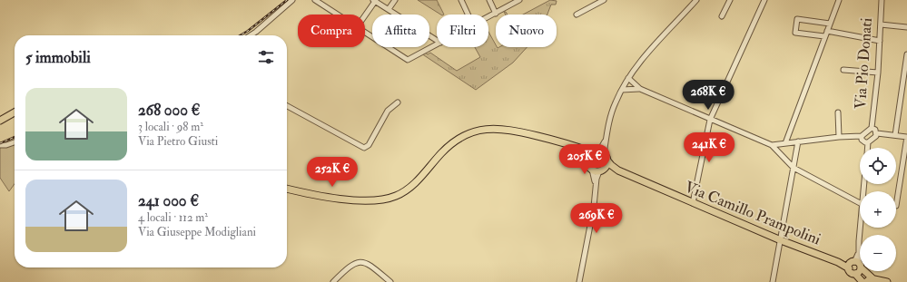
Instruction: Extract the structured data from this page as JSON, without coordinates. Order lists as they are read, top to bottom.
{
  "streets": {
    "main road": ["Via Camillo Prampolini"],
    "street": ["Via Pio Donati"]
  },
  "page": {
    "chip": [
      "Compra",
      "Affitta",
      "Filtri",
      "Nuovo"
    ],
    "heading": "5 immobili",
    "list": [
      {
        "name": "268 000 €",
        "note": "3 locali · 98 m² · Via Pietro Giusti"
      },
      {
        "name": "241 000 €",
        "note": "4 locali · 112 m² · Via Giuseppe Modigliani"
      }
    ],
    "price": [
      "268K €",
      "241K €",
      "205K €",
      "252K €",
      "269K €"
    ],
    "map_buttons": ["+", "−"]
  }
}
